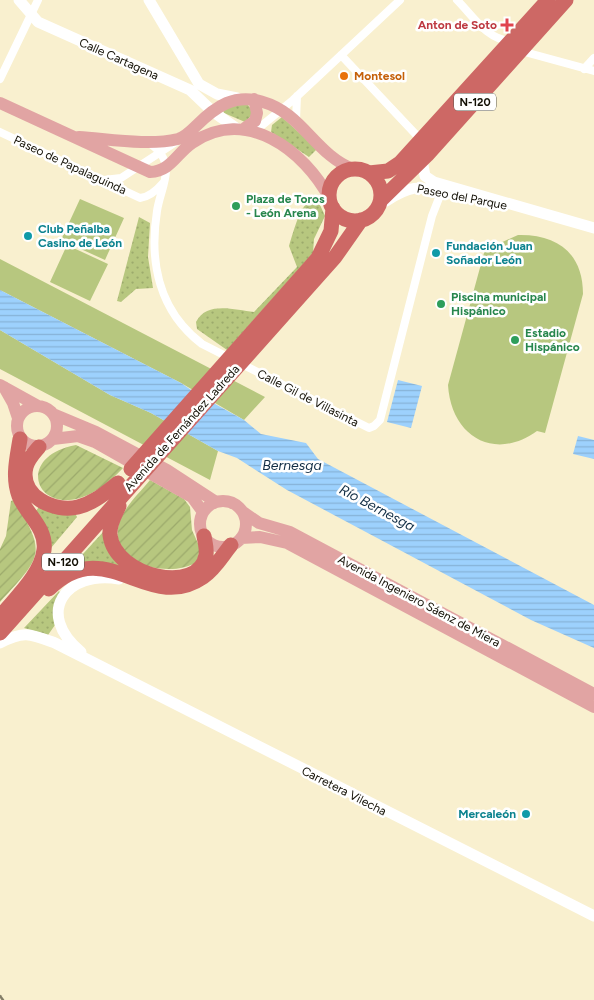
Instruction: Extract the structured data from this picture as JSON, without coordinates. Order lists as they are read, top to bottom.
{
  "streets": {
    "highway": ["N-120", "Avenida de Fernández Ladreda"],
    "main road": ["Avenida Ingeniero Sáenz de Miera"],
    "street": [
      "Calle Cartagena",
      "Paseo de Papalaguinda",
      "Paseo del Parque",
      "Calle Gil de Villasinta",
      "Carretera Vilecha"
    ]
  },
  "crossings": [
    ["N-120", "Paseo del Parque"],
    ["N-120", "Avenida de Fernández Ladreda"],
    ["Paseo de Papalaguinda", "Calle Gil de Villasinta"],
    ["Paseo del Parque", "Calle Gil de Villasinta"],
    ["Paseo del Parque", "Avenida de Fernández Ladreda"]
  ],
  "water": ["Bernesga", "Río Bernesga"],
  "places": {
    "health": ["Anton de Soto"],
    "other": [
      "Montesol",
      "Plaza de Toros - León Arena",
      "Club Peñalba Casino de León",
      "Fundación Juan Soñador León",
      "Piscina municipal Hispánico",
      "Estadio Hispánico",
      "Mercaleón"
    ]
  }
}
